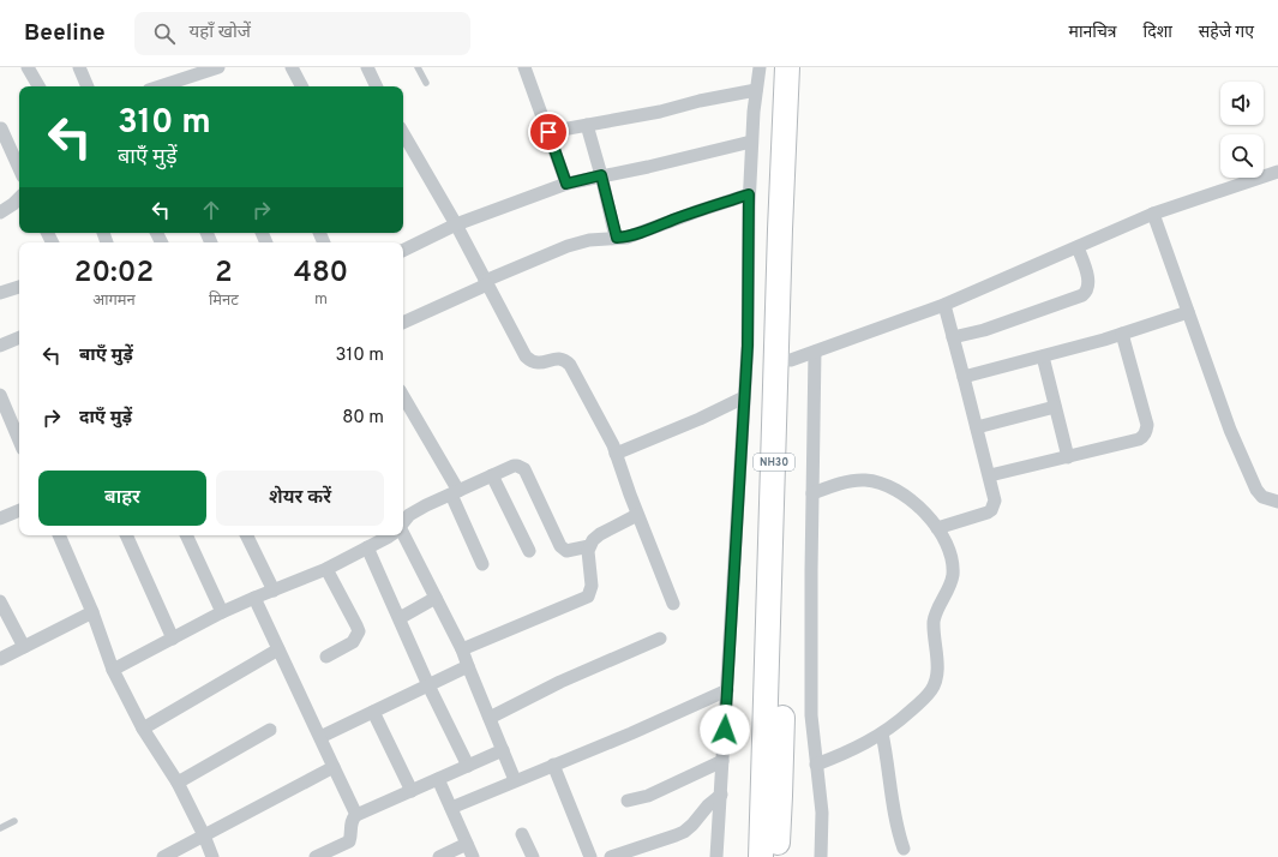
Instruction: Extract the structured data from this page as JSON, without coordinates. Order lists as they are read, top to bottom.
{
  "streets": {
    "highway": ["NH30"]
  },
  "page": {
    "header": "Beeline",
    "search": "यहाँ खोजें",
    "nav": ["मानचित्र", "दिशा", "सहेजे गए"],
    "turn": ["310 m", "बाएँ मुड़ें"],
    "eta": [
      "20:02",
      "आगमन",
      "2",
      "मिनट",
      "480",
      "m"
    ],
    "list": [
      {
        "name": "बाएँ मुड़ें",
        "value": "310 m"
      },
      {
        "name": "दाएँ मुड़ें",
        "value": "80 m"
      }
    ],
    "buttons": ["बाहर", "शेयर करें"]
  }
}
